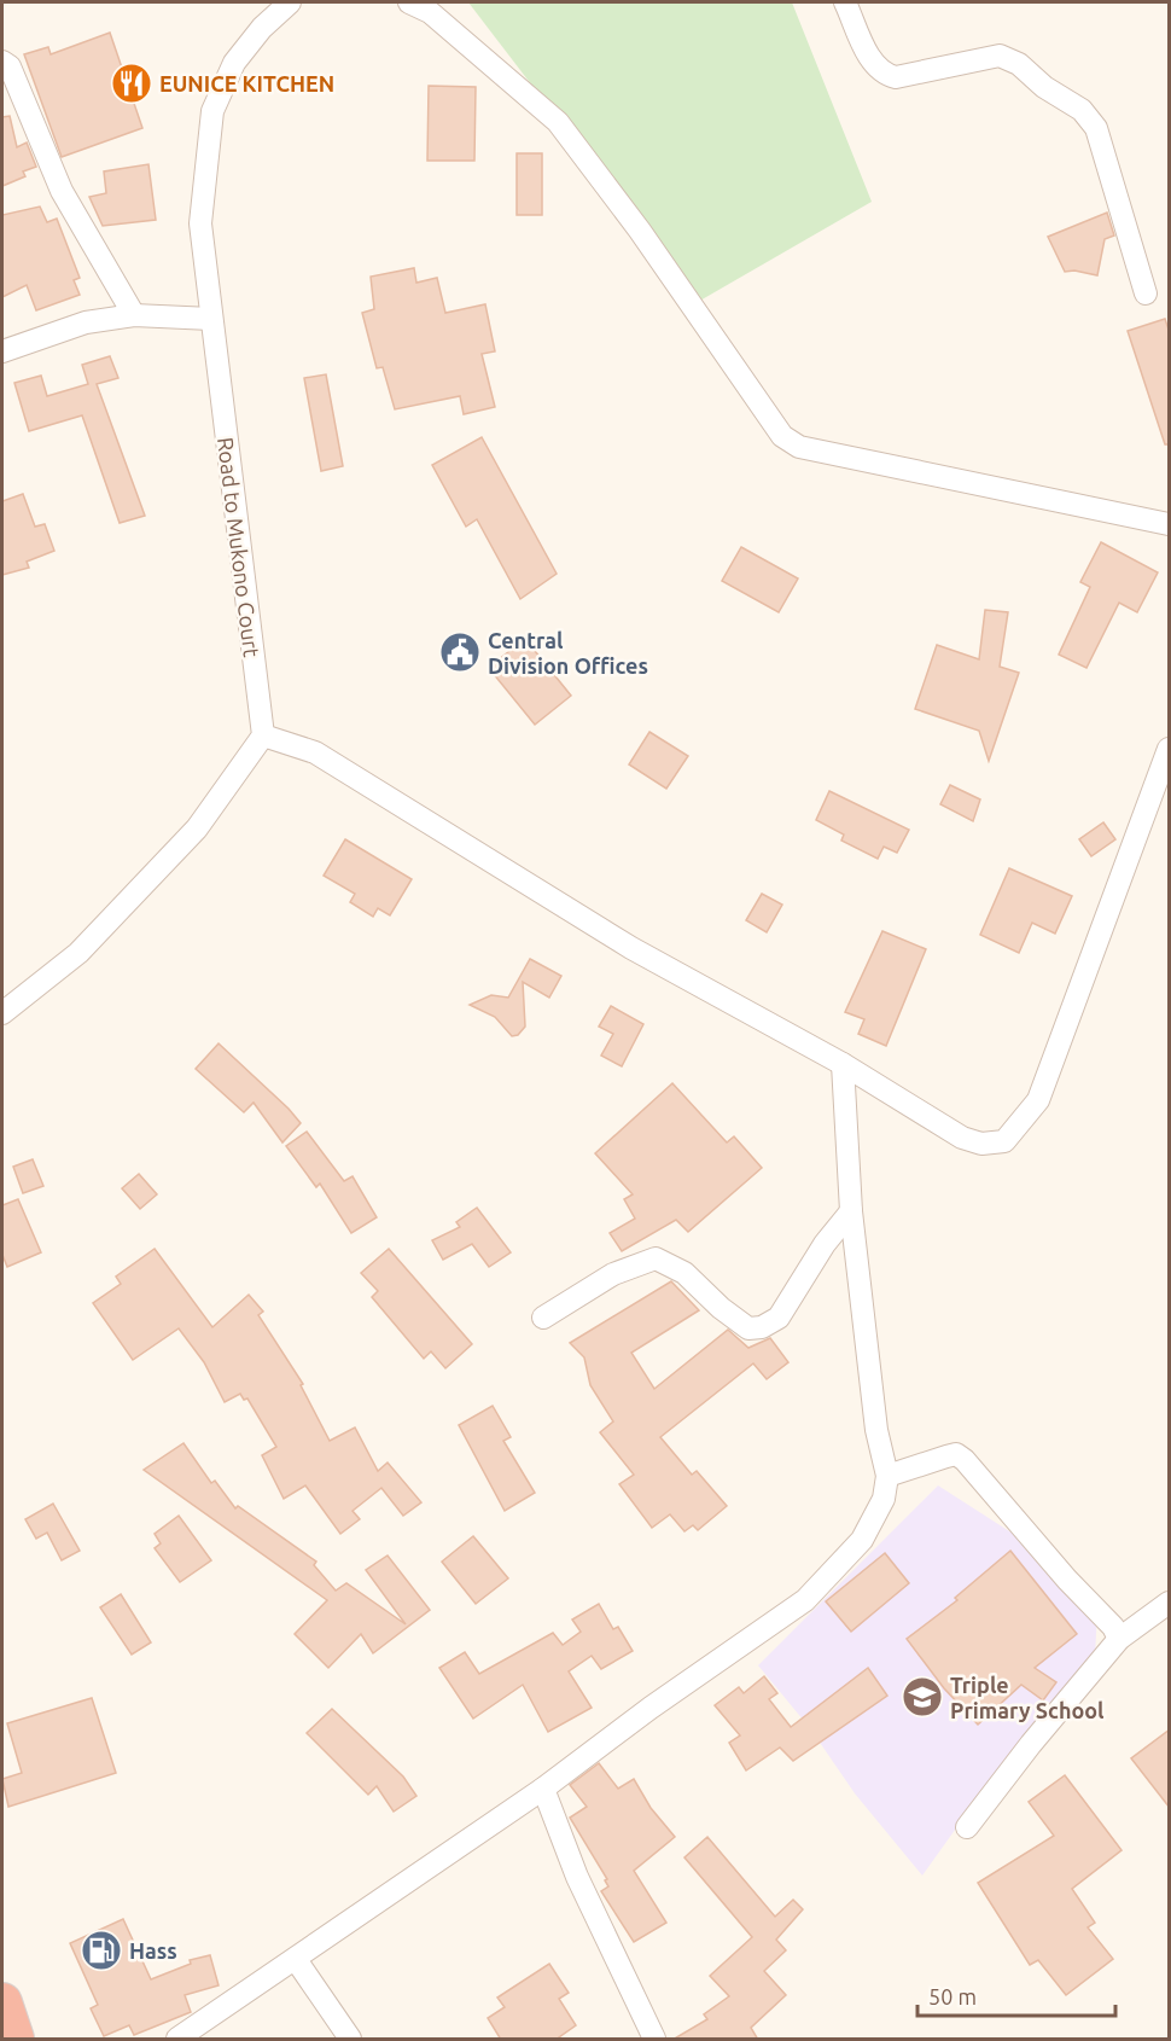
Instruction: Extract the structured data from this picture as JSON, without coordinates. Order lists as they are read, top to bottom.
{
  "streets": {
    "street": ["Road to Mukono Court"]
  },
  "places": {
    "restaurant": ["EUNICE KITCHEN"],
    "public building": ["Central Division Offices"],
    "school or university": ["Triple Primary School"],
    "fuel station": ["Hass"]
  },
  "scale_bar": "50 m"
}
